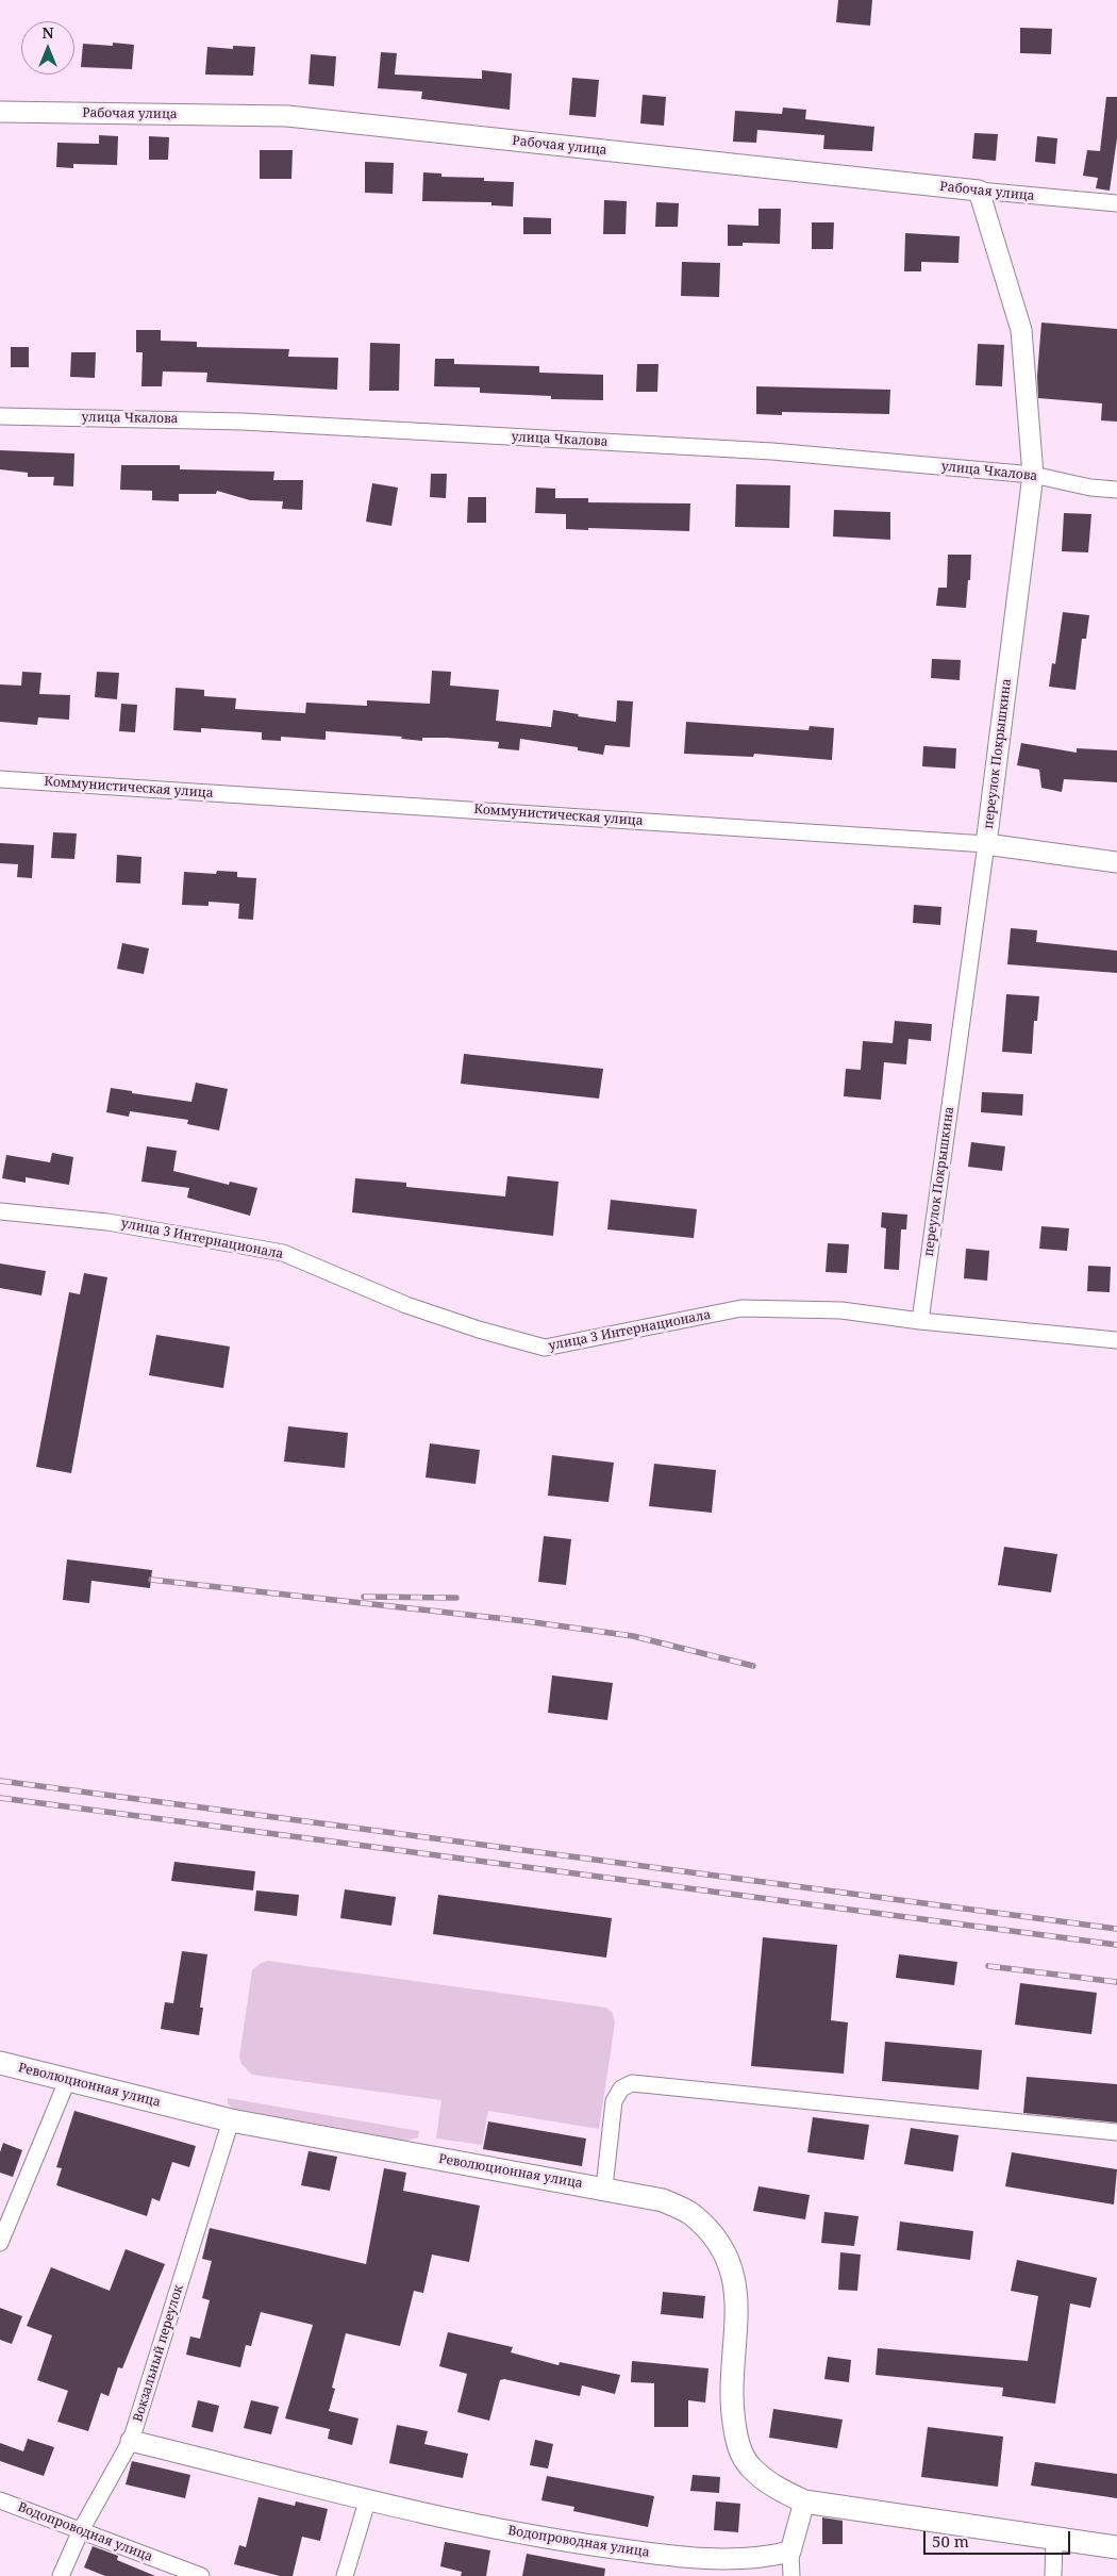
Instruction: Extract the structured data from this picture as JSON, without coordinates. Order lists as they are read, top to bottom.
{
  "streets": {
    "main road": ["Революционная улица"],
    "street": [
      "Рабочая улица",
      "улица Чкалова",
      "переулок Покрышкина",
      "Коммунистическая улица",
      "улица 3 Интернационала",
      "Вокзальный переулок",
      "Водопроводная улица"
    ]
  },
  "crossings": [
    ["Рабочая улица", "переулок Покрышкина"],
    ["улица Чкалова", "переулок Покрышкина"],
    ["переулок Покрышкина", "Коммунистическая улица"],
    ["переулок Покрышкина", "улица 3 Интернационала"],
    ["Революционная улица", "Вокзальный переулок"],
    ["Вокзальный переулок", "Водопроводная улица"]
  ],
  "scale_bar": "50 m",
  "north": "top"
}
